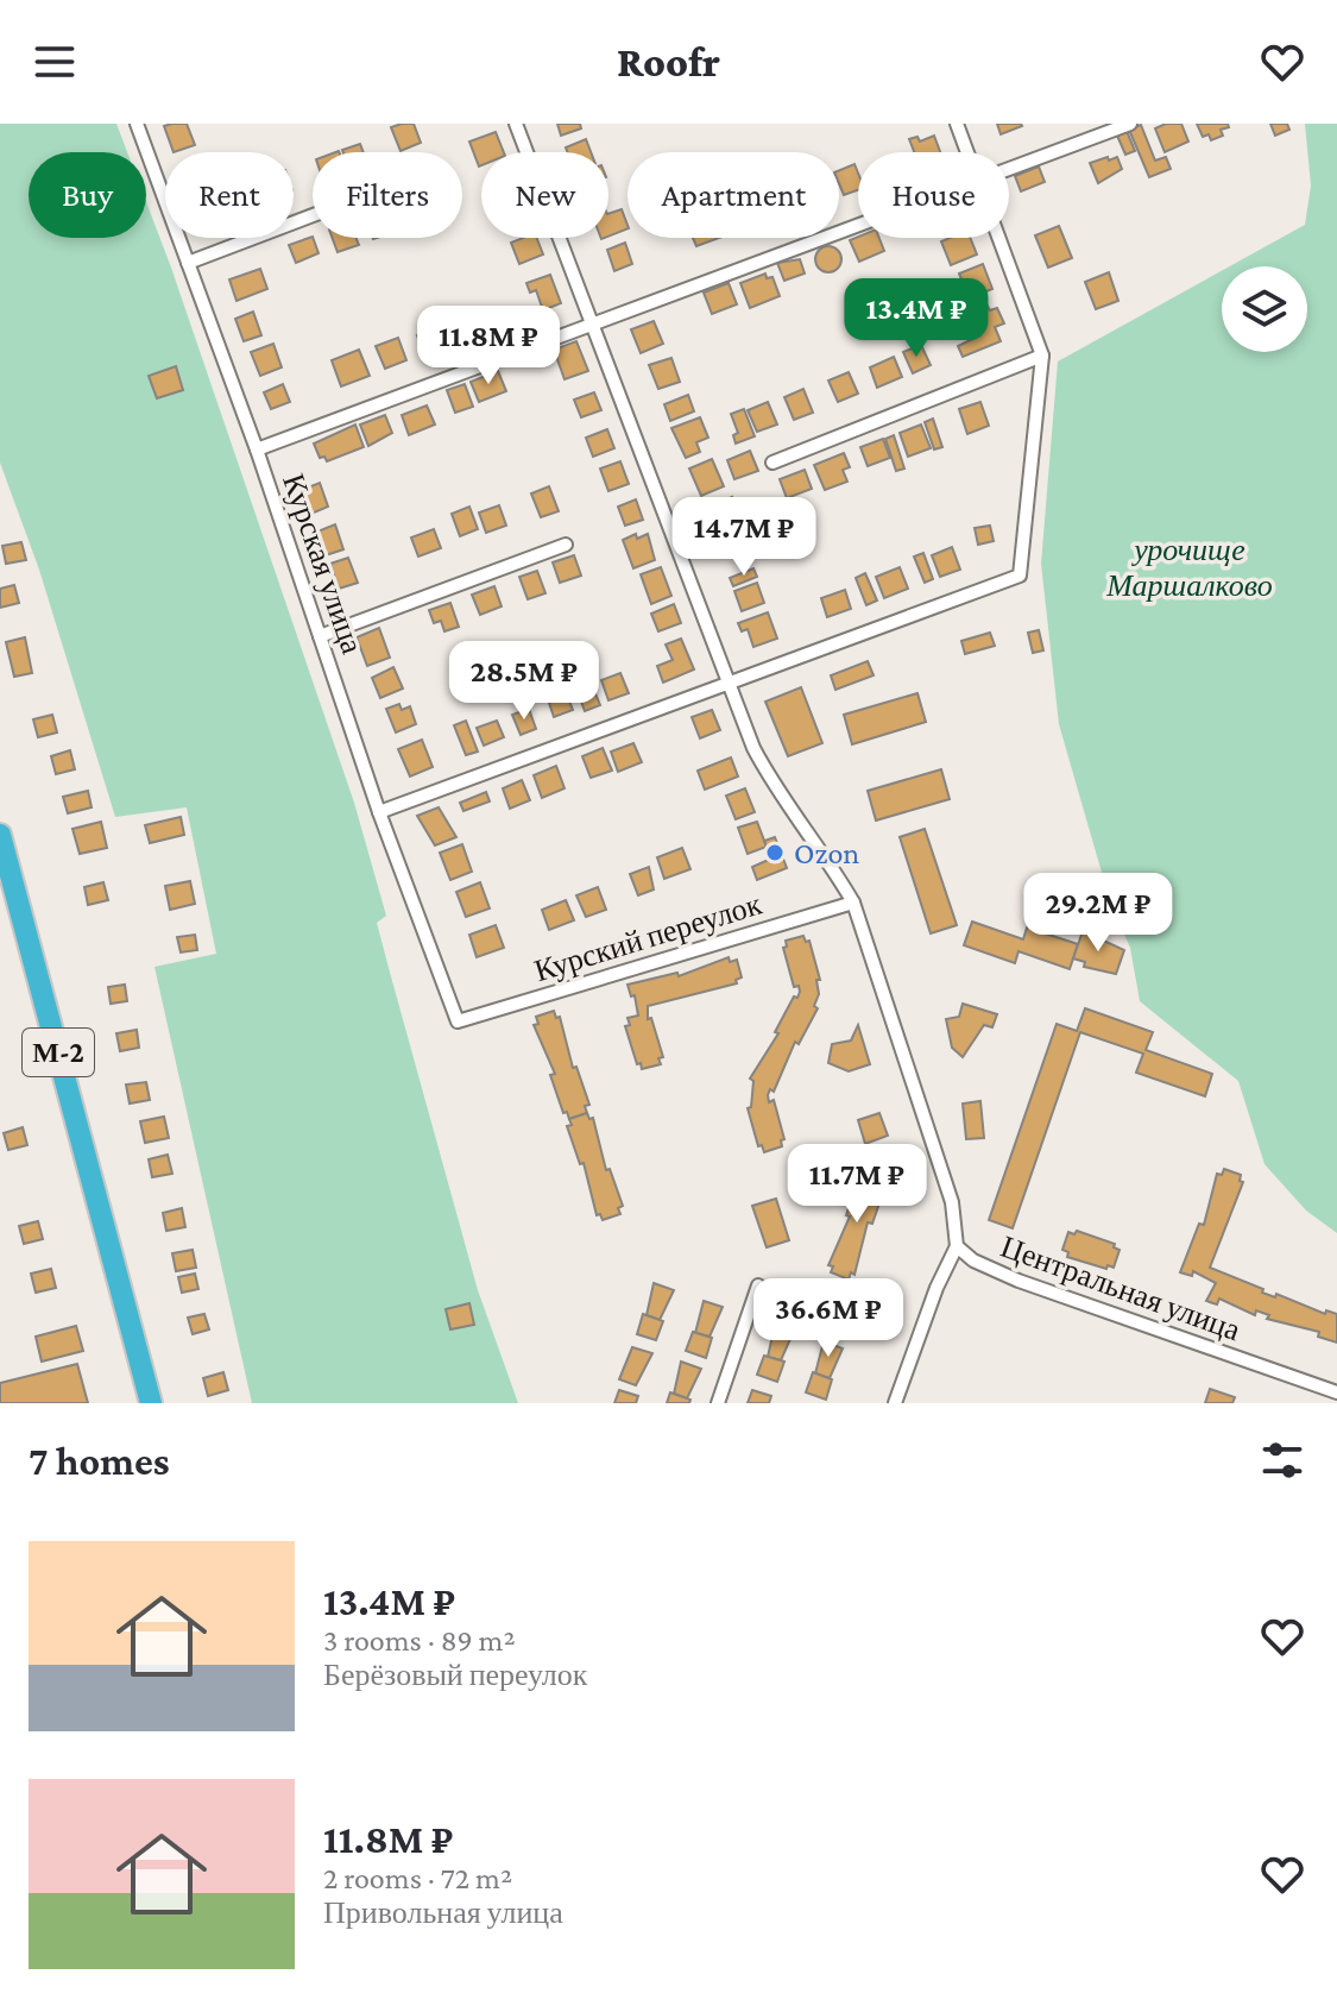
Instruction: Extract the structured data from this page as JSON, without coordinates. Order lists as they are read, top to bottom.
{
  "streets": {
    "highway": ["М-2"],
    "street": ["Курская улица", "Курский переулок", "Центральная улица"]
  },
  "crossings": [
    ["Курская улица", "Курский переулок"],
    ["Курский переулок", "Центральная улица"]
  ],
  "parks": ["урочище Маршалково"],
  "places": ["Ozon"],
  "page": {
    "header": "Roofr",
    "chip": [
      "Buy",
      "Rent",
      "Filters",
      "New",
      "Apartment",
      "House"
    ],
    "price": [
      "13.4M ₽",
      "11.8M ₽",
      "14.7M ₽",
      "28.5M ₽",
      "29.2M ₽",
      "11.7M ₽",
      "36.6M ₽"
    ],
    "heading": "7 homes",
    "list": [
      {
        "name": "13.4M ₽",
        "note": "3 rooms · 89 m² · Берёзовый переулок"
      },
      {
        "name": "11.8M ₽",
        "note": "2 rooms · 72 m² · Привольная улица"
      }
    ]
  }
}
